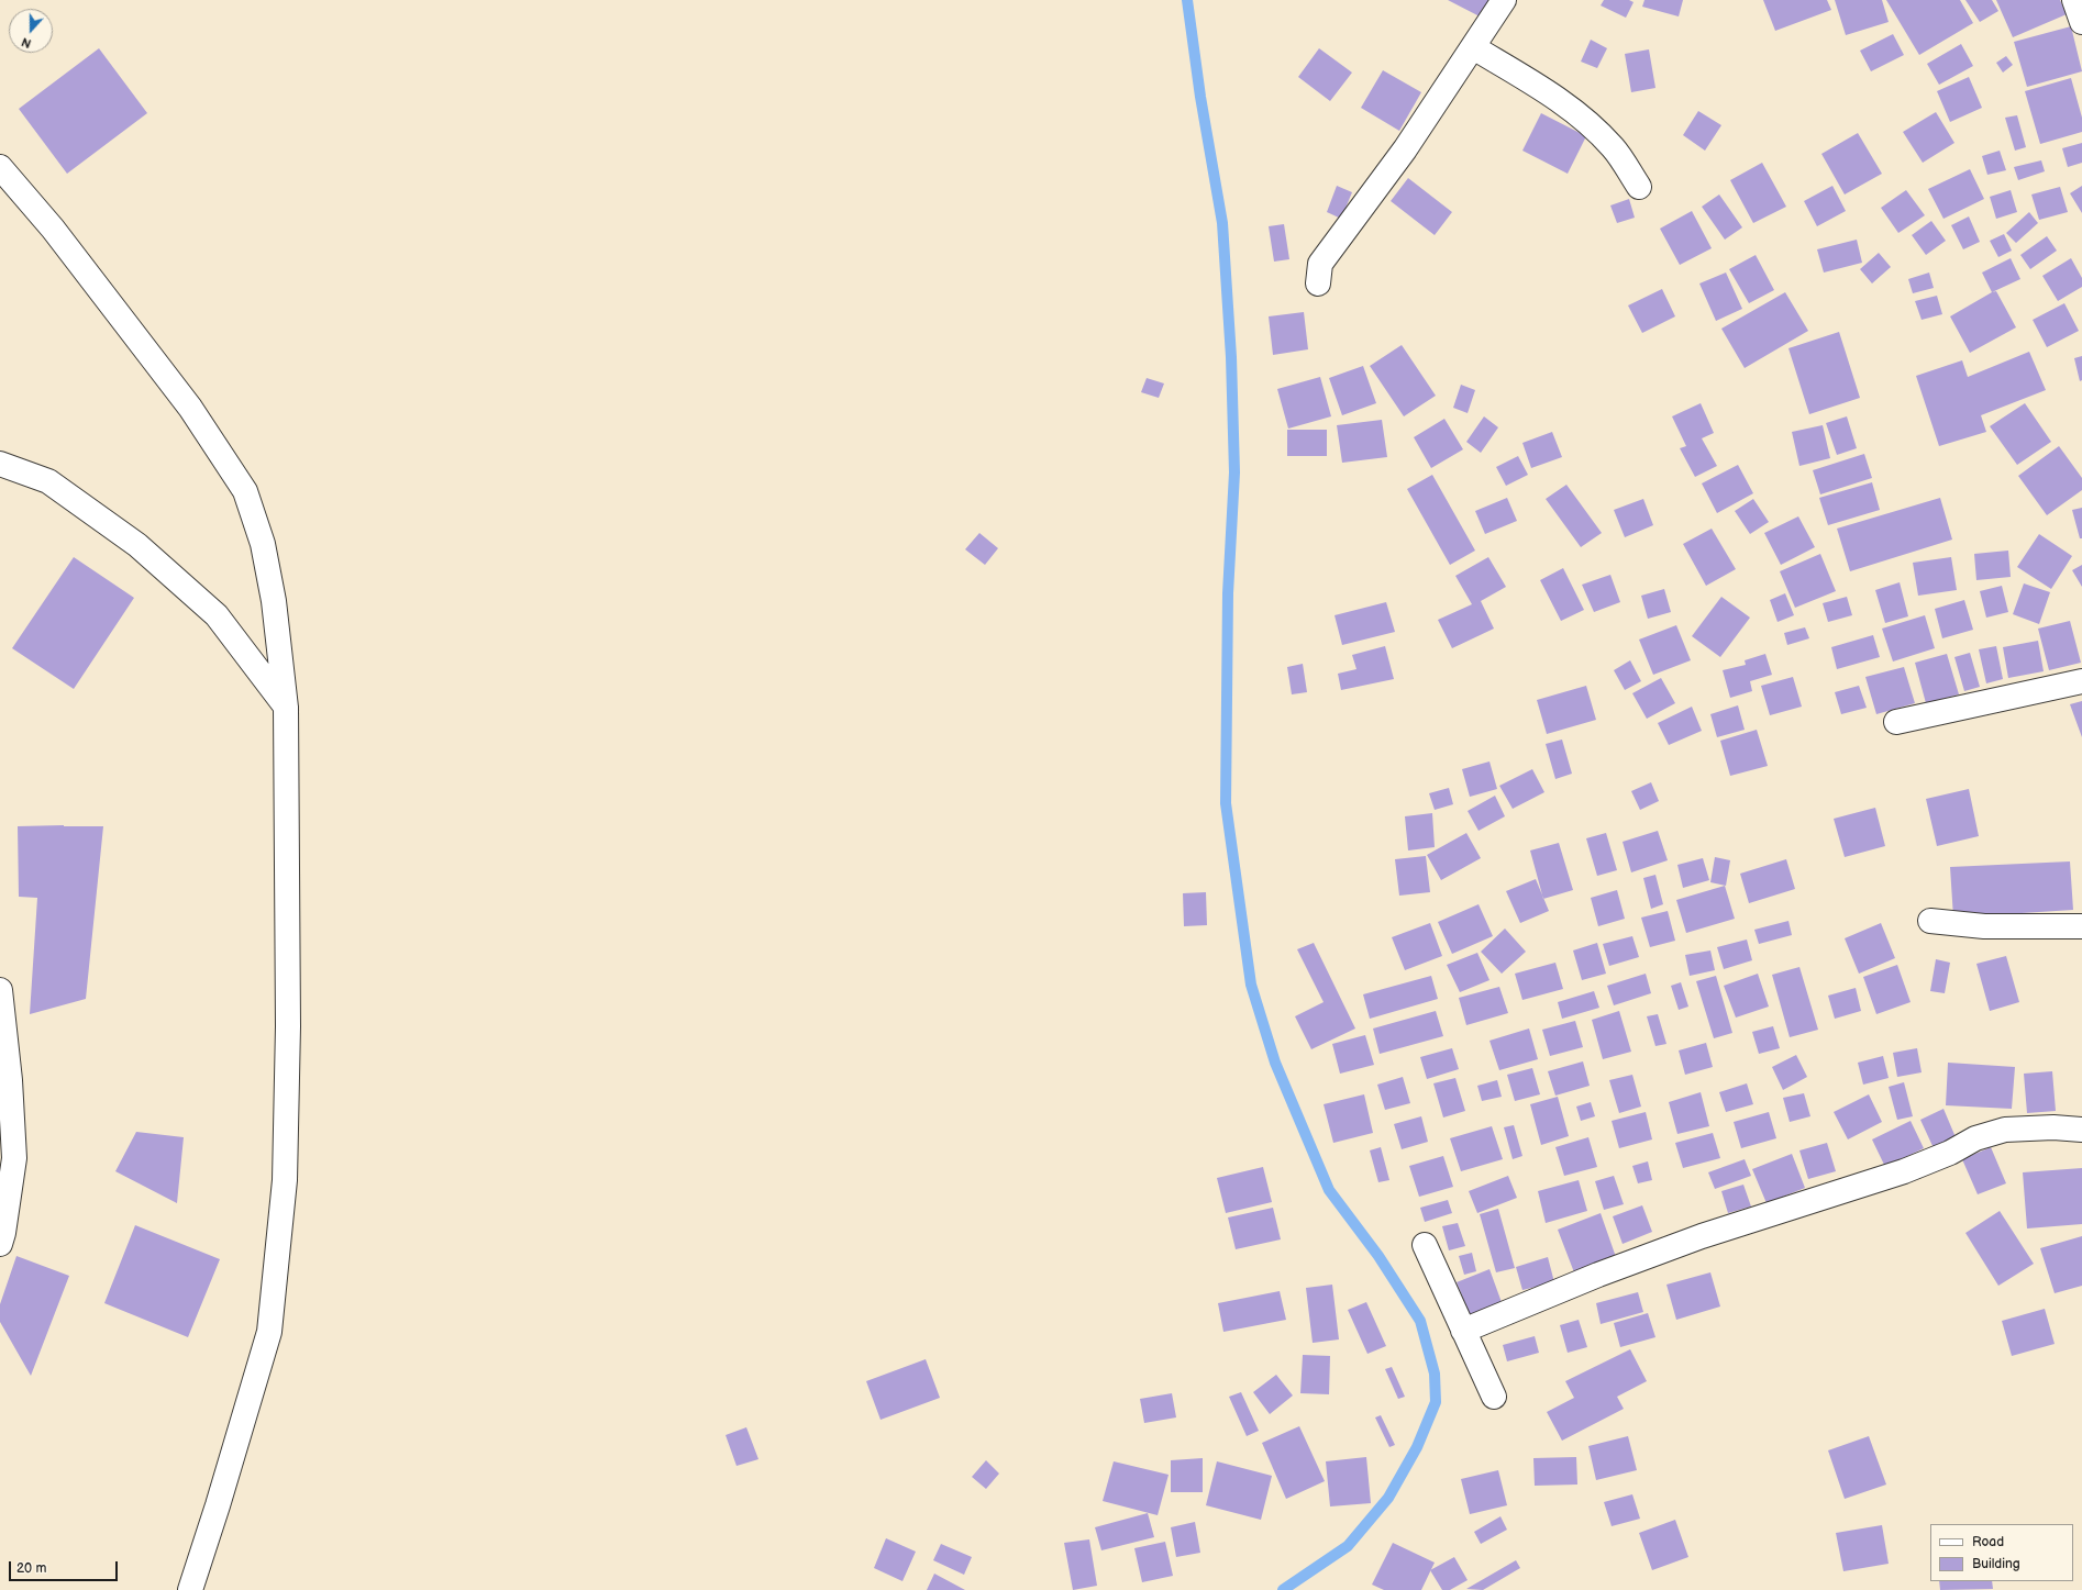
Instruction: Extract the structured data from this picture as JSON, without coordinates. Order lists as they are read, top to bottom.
{
  "legend": ["Road", "Building"],
  "scale_bar": "20 m",
  "north": "bottom"
}
